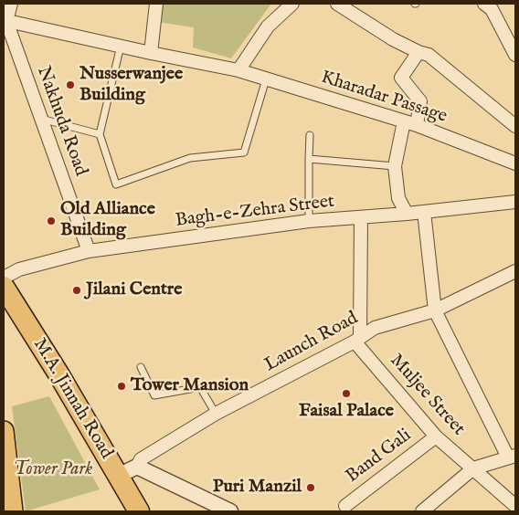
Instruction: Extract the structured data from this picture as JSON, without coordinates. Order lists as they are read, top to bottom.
{
  "streets": {
    "highway": ["M.A. Jinnah Road"],
    "street": [
      "Kharadar Passage",
      "Nakhuda Road",
      "Bagh-e-Zehra Street",
      "Launch Road",
      "Muljee Street",
      "Band Gali"
    ]
  },
  "crossings": [
    ["Kharadar Passage", "Nakhuda Road"],
    ["Nakhuda Road", "Bagh-e-Zehra Street"],
    ["Launch Road", "Muljee Street"],
    ["Muljee Street", "Band Gali"]
  ],
  "parks": ["Tower Park"],
  "places": [
    "Nusserwanjee Building",
    "Old Alliance Building",
    "Jilani Centre",
    "Tower Mansion",
    "Faisal Palace",
    "Puri Manzil"
  ]
}
